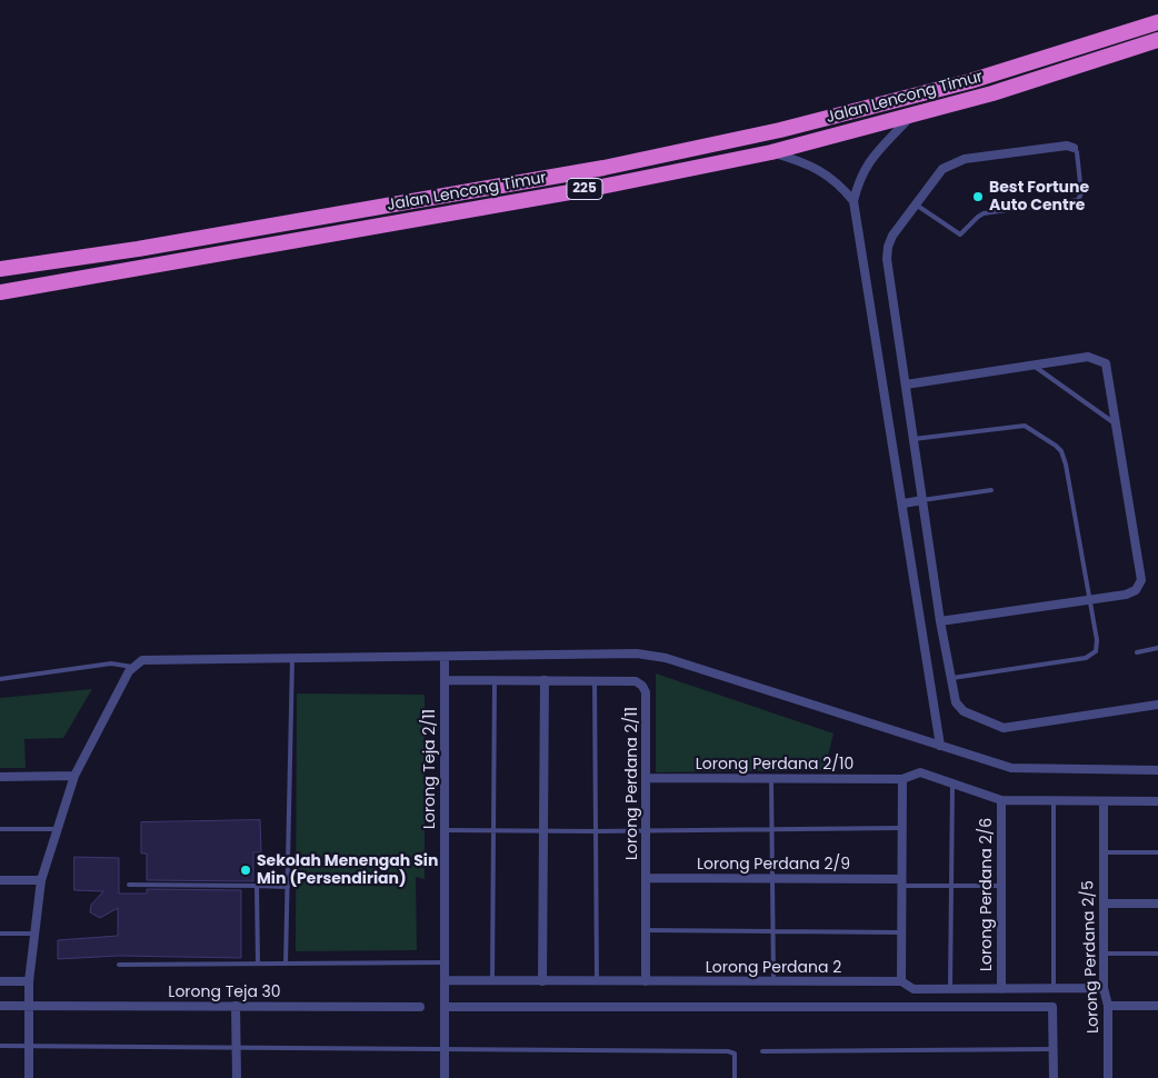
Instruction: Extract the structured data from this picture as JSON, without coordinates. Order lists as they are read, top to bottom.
{
  "streets": {
    "highway": ["Jalan Lencong Timur", "225"],
    "street": [
      "Lorong Perdana 2/10",
      "Lorong Teja 2/11",
      "Lorong Perdana 2/11",
      "Lorong Perdana 2/9",
      "Lorong Perdana 2/6",
      "Lorong Perdana 2/5",
      "Lorong Perdana 2",
      "Lorong Teja 30"
    ]
  },
  "crossings": [
    ["Lorong Perdana 2/10", "Lorong Perdana 2/11"],
    ["Lorong Perdana 2/10", "Lorong Perdana 2/6"],
    ["Lorong Perdana 2/10", "Lorong Perdana 2/5"],
    ["Lorong Teja 2/11", "Lorong Perdana 2/11"],
    ["Lorong Teja 2/11", "Lorong Perdana 2"],
    ["Lorong Perdana 2/11", "Lorong Perdana 2/9"],
    ["Lorong Perdana 2/11", "Lorong Perdana 2"],
    ["Lorong Perdana 2/6", "Lorong Perdana 2"],
    ["Lorong Perdana 2/5", "Lorong Perdana 2"]
  ],
  "places": ["Best Fortune Auto Centre", "Sekolah Menengah Sin Min (Persendirian)"]
}
